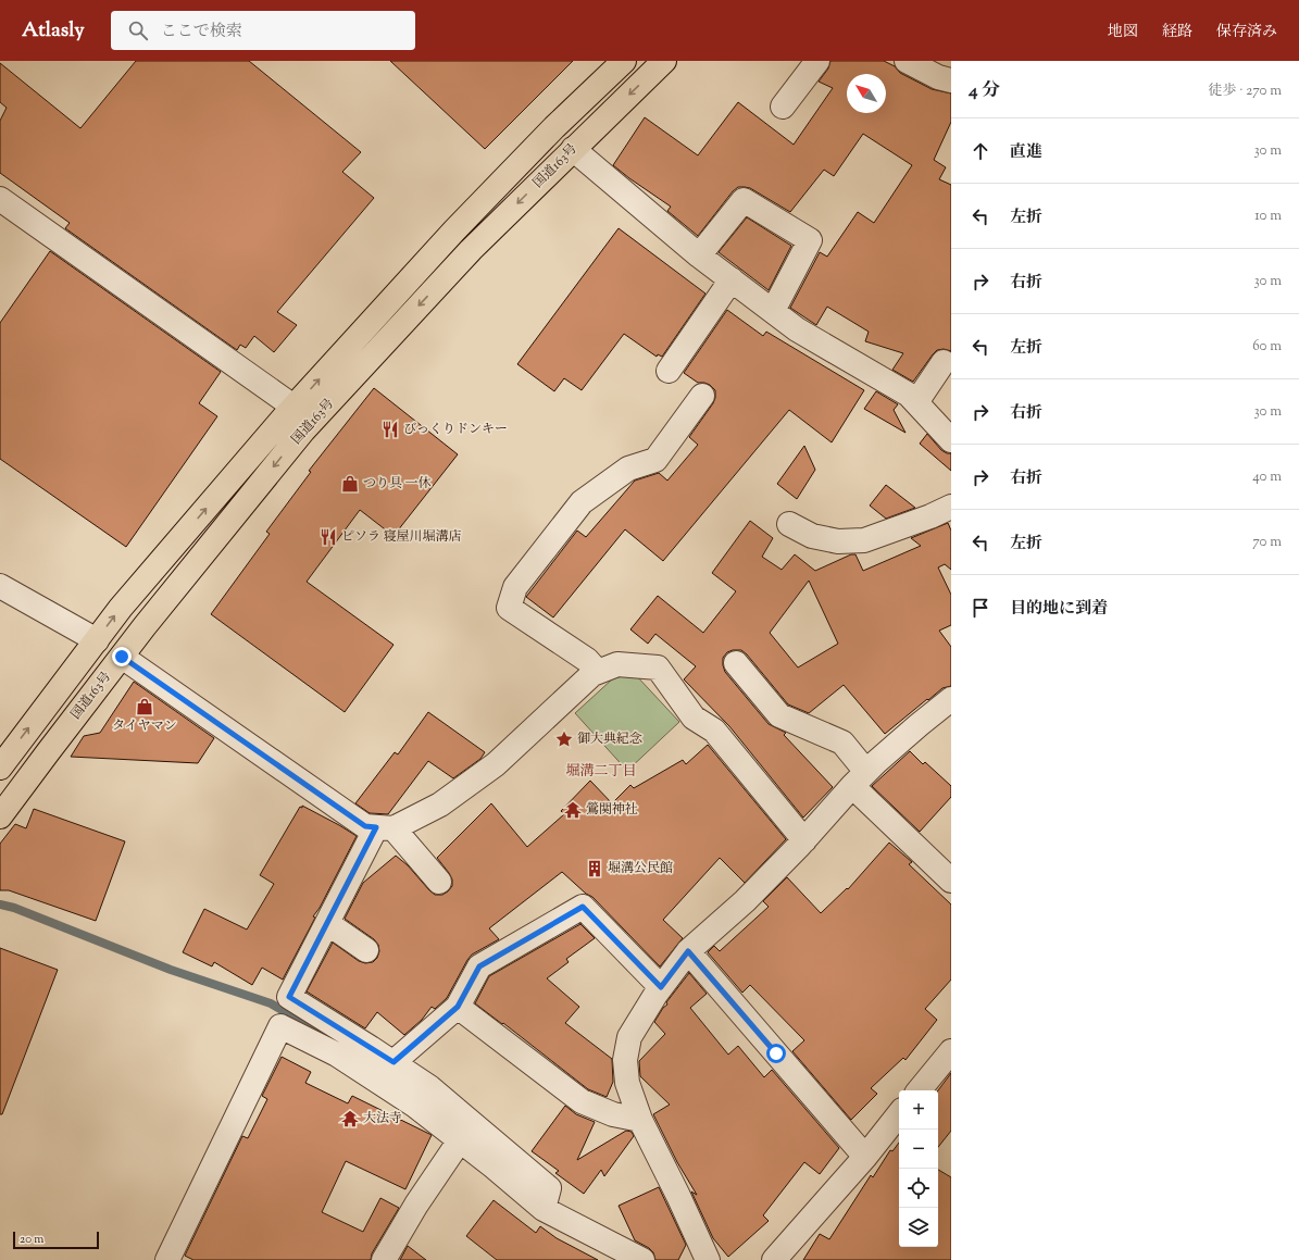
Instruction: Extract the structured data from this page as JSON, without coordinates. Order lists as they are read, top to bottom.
{
  "streets": {
    "highway": ["国道163号"]
  },
  "districts": ["堀溝二丁目"],
  "places": {
    "restaurant": ["びっくりドンキー", "ピソラ 寝屋川堀溝店"],
    "shop": ["つり具 一休", "タイヤマン"],
    "place": ["御大典紀念"],
    "temple": ["鶯関神社", "大法寺"],
    "building": ["堀溝公民館"]
  },
  "scale_bar": "20 m",
  "north": "top left",
  "page": {
    "header": "Atlasly",
    "search": "ここで検索",
    "nav": ["地図", "経路", "保存済み"],
    "heading": ["4 分", "徒歩 · 270 m"],
    "list": [
      ["直進", "30 m"],
      ["左折", "10 m"],
      ["右折", "30 m"],
      ["左折", "60 m"],
      ["右折", "30 m"],
      ["右折", "40 m"],
      ["左折", "70 m"],
      "目的地に到着"
    ],
    "map_buttons": ["+", "−"],
    "scale": "20 m"
  }
}
